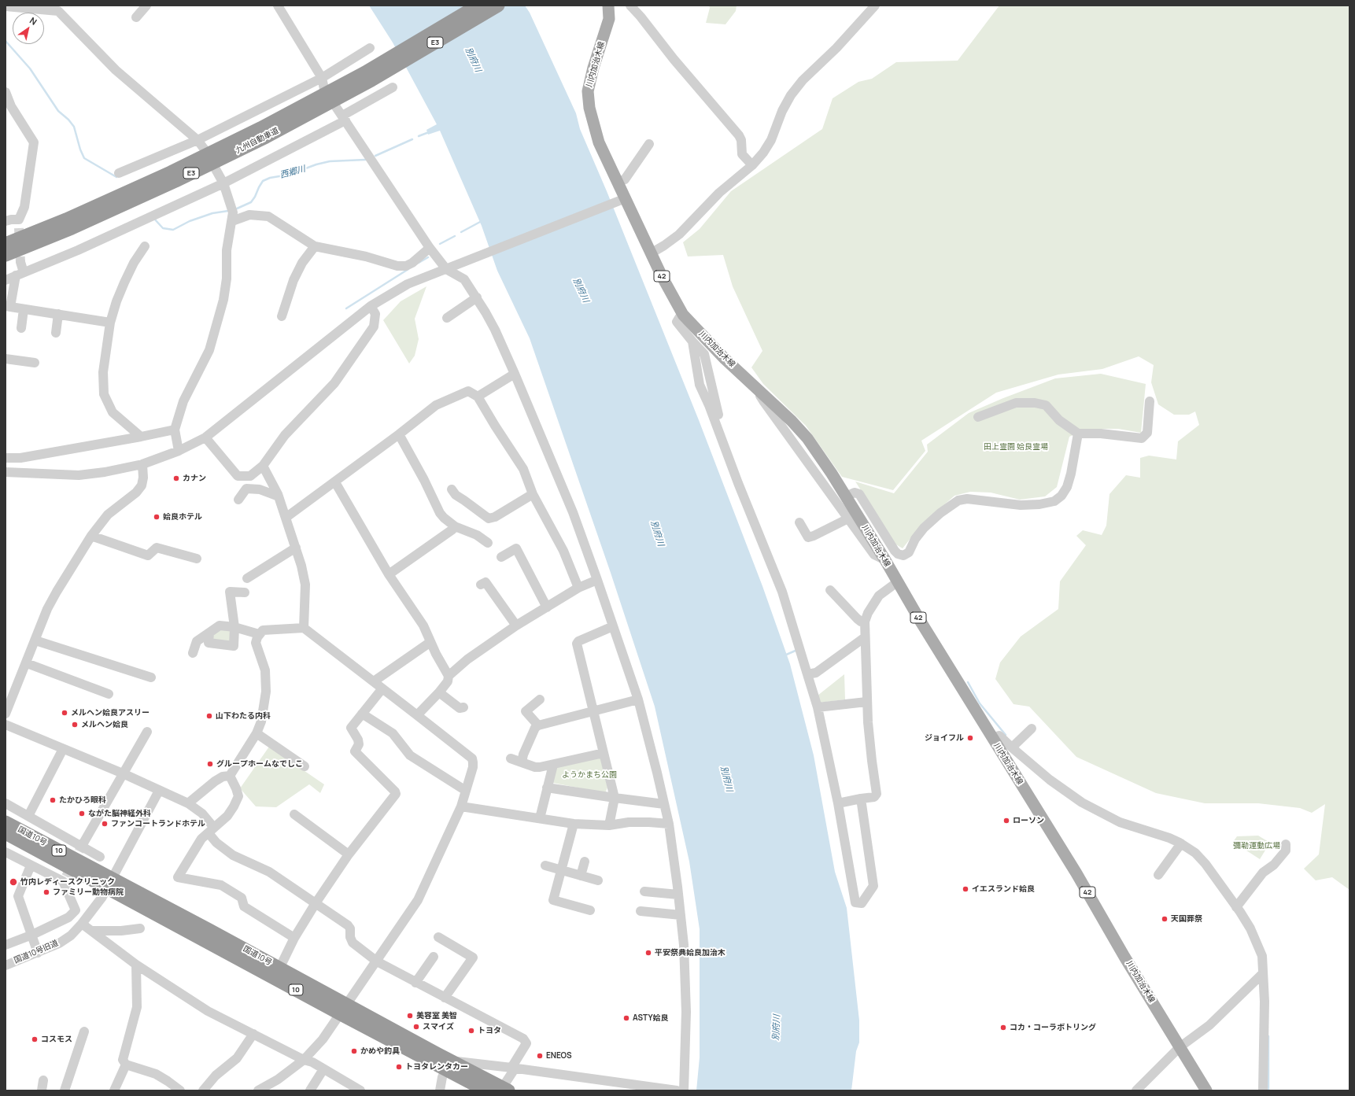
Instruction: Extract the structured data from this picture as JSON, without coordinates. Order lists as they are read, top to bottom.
{
  "streets": {
    "highway": [
      "E3",
      "九州自動車道",
      "国道10号",
      "10"
    ],
    "main road": ["川内加治木線", "42"],
    "street": ["国道10号旧道"]
  },
  "crossings": [
    ["国道10号", "国道10号旧道"]
  ],
  "water": ["別府川", "西郷川"],
  "parks": ["田上霊園 姶良霊場", "ようかまち公園", "彌勒運動広場"],
  "places": [
    "カナン",
    "姶良ホテル",
    "メルヘン姶良アスリー",
    "山下わたる内科",
    "メルヘン姶良",
    "ジョイフル",
    "グループホームなでしこ",
    "たかひろ眼科",
    "ながた脳神経外科",
    "ローソン",
    "ファンコートランドホテル",
    "竹内レディースクリニック",
    "イエスランド姶良",
    "ファミリー動物病院",
    "天国葬祭",
    "平安祭典姶良加治木",
    "美容室 美智",
    "ASTY姶良",
    "スマイズ",
    "コカ・コーラボトリング",
    "トヨタ",
    "コスモス",
    "かめや釣具",
    "ENEOS",
    "トヨタレンタカー"
  ],
  "north": "top right"
}
